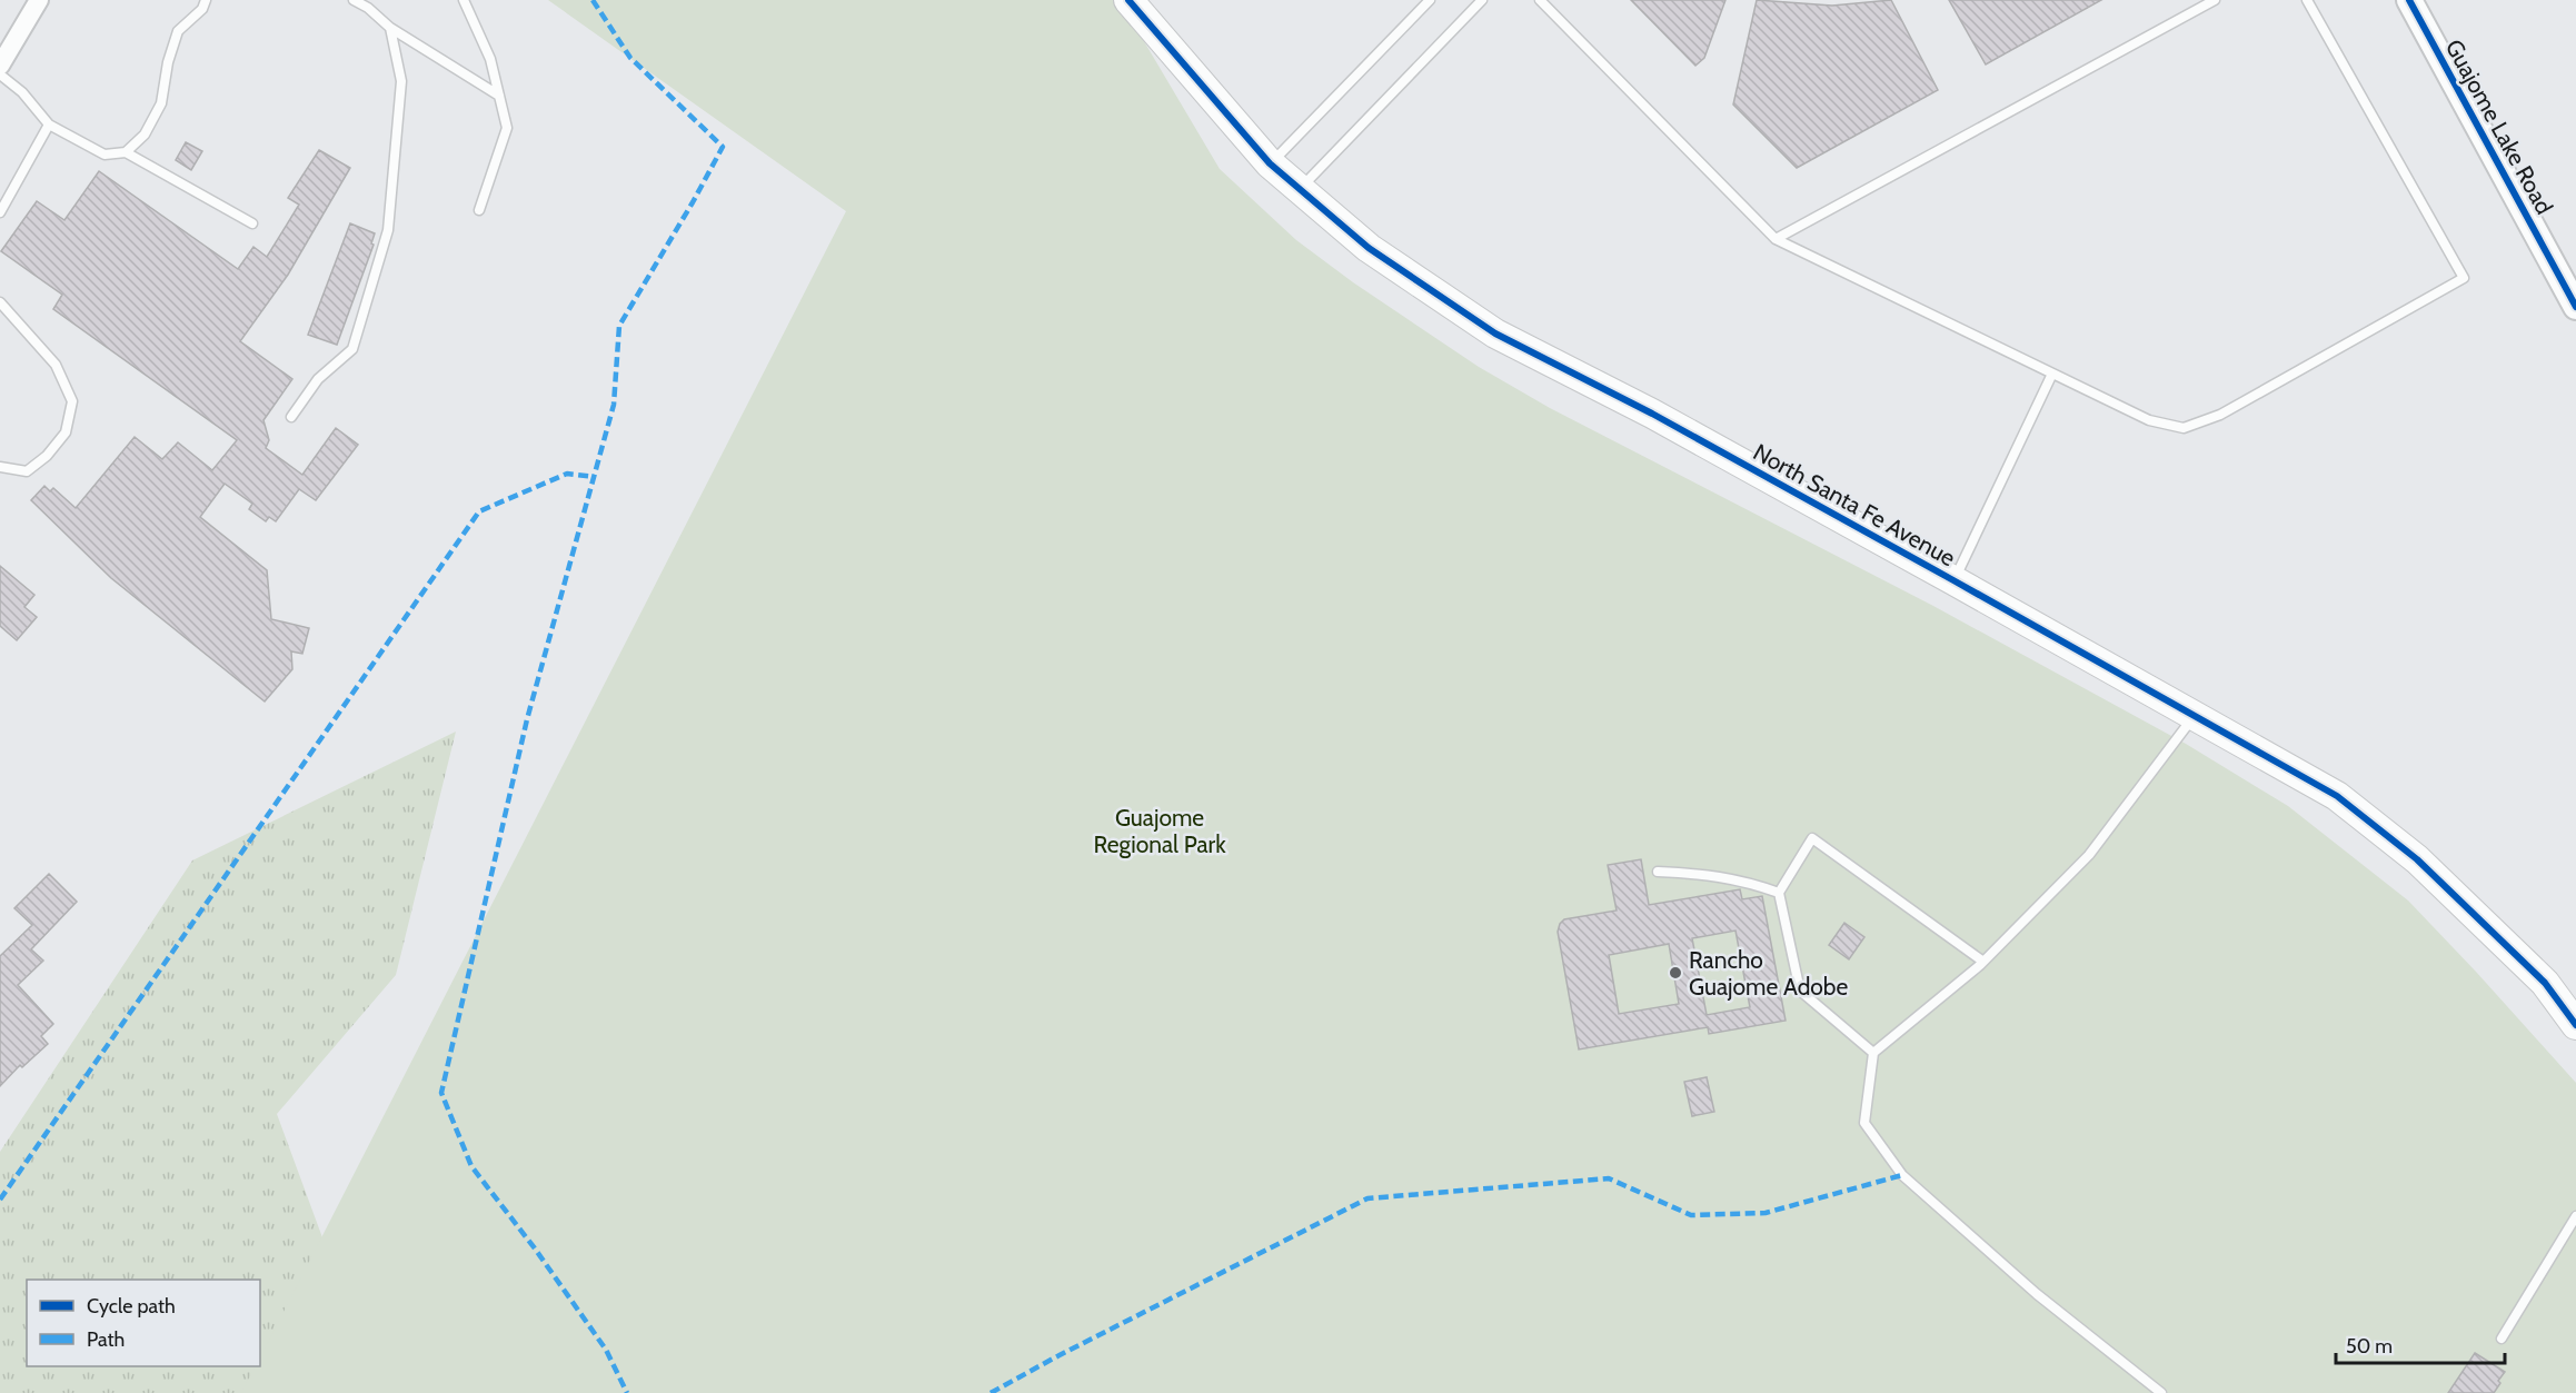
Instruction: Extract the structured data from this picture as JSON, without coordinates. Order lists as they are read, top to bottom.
{
  "streets": {
    "main road": ["North Santa Fe Avenue"],
    "street": ["Guajome Lake Road"]
  },
  "parks": ["Guajome Regional Park"],
  "places": ["Rancho Guajome Adobe"],
  "legend": ["Cycle path", "Path"],
  "scale_bar": "50 m"
}
